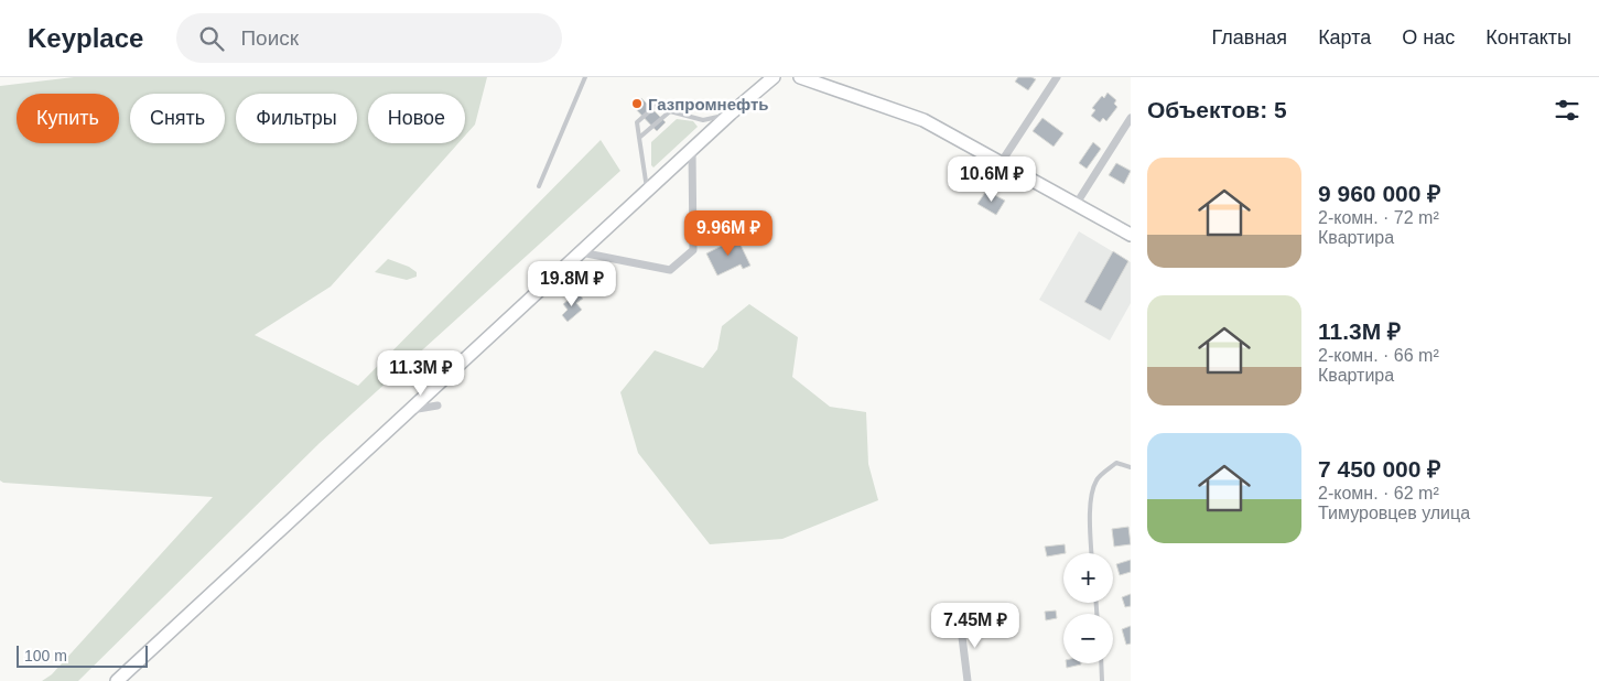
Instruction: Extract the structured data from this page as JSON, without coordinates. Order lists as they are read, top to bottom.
{
  "places": ["Газпромнефть"],
  "scale_bar": "100 m",
  "page": {
    "header": "Keyplace",
    "search": "Поиск",
    "nav": [
      "Главная",
      "Карта",
      "О нас",
      "Контакты"
    ],
    "heading": "Объектов: 5",
    "chip": [
      "Купить",
      "Снять",
      "Фильтры",
      "Новое"
    ],
    "list": [
      {
        "name": "9 960 000 ₽",
        "note": "2-комн. · 72 m² · Квартира"
      },
      {
        "name": "11.3M ₽",
        "note": "2-комн. · 66 m² · Квартира"
      },
      {
        "name": "7 450 000 ₽",
        "note": "2-комн. · 62 m² · Тимуровцев улица"
      }
    ],
    "price": [
      "10.6M ₽",
      "9.96M ₽",
      "19.8M ₽",
      "11.3M ₽",
      "7.45M ₽"
    ],
    "map_buttons": ["+", "−"],
    "scale": "100 m"
  }
}
